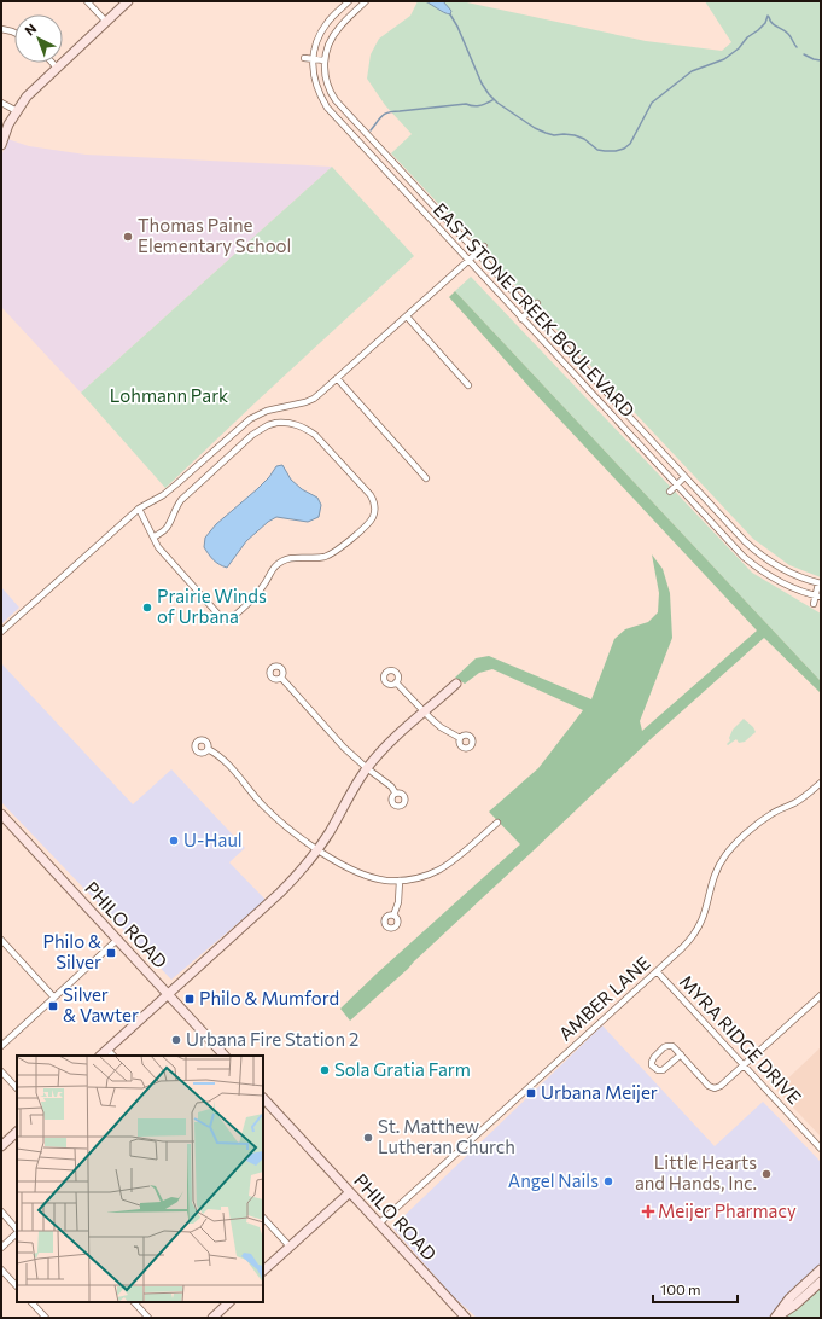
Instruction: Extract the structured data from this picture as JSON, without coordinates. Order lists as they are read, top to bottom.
{
  "streets": {
    "street": [
      "EAST STONE CREEK BOULEVARD",
      "PHILO ROAD",
      "AMBER LANE",
      "MYRA RIDGE DRIVE"
    ]
  },
  "crossings": [
    ["PHILO ROAD", "AMBER LANE"],
    ["AMBER LANE", "MYRA RIDGE DRIVE"]
  ],
  "parks": ["Lohmann Park"],
  "places": {
    "other": [
      "Thomas Paine Elementary School",
      "Prairie Winds of Urbana",
      "U-Haul",
      "Urbana Fire Station 2",
      "Sola Gratia Farm",
      "St. Matthew Lutheran Church",
      "Little Hearts and Hands, Inc.",
      "Angel Nails"
    ],
    "transit": [
      "Philo & Silver",
      "Philo & Mumford",
      "Silver & Vawter",
      "Urbana Meijer"
    ],
    "health": ["Meijer Pharmacy"]
  },
  "scale_bar": "100 m",
  "north": "top left"
}
